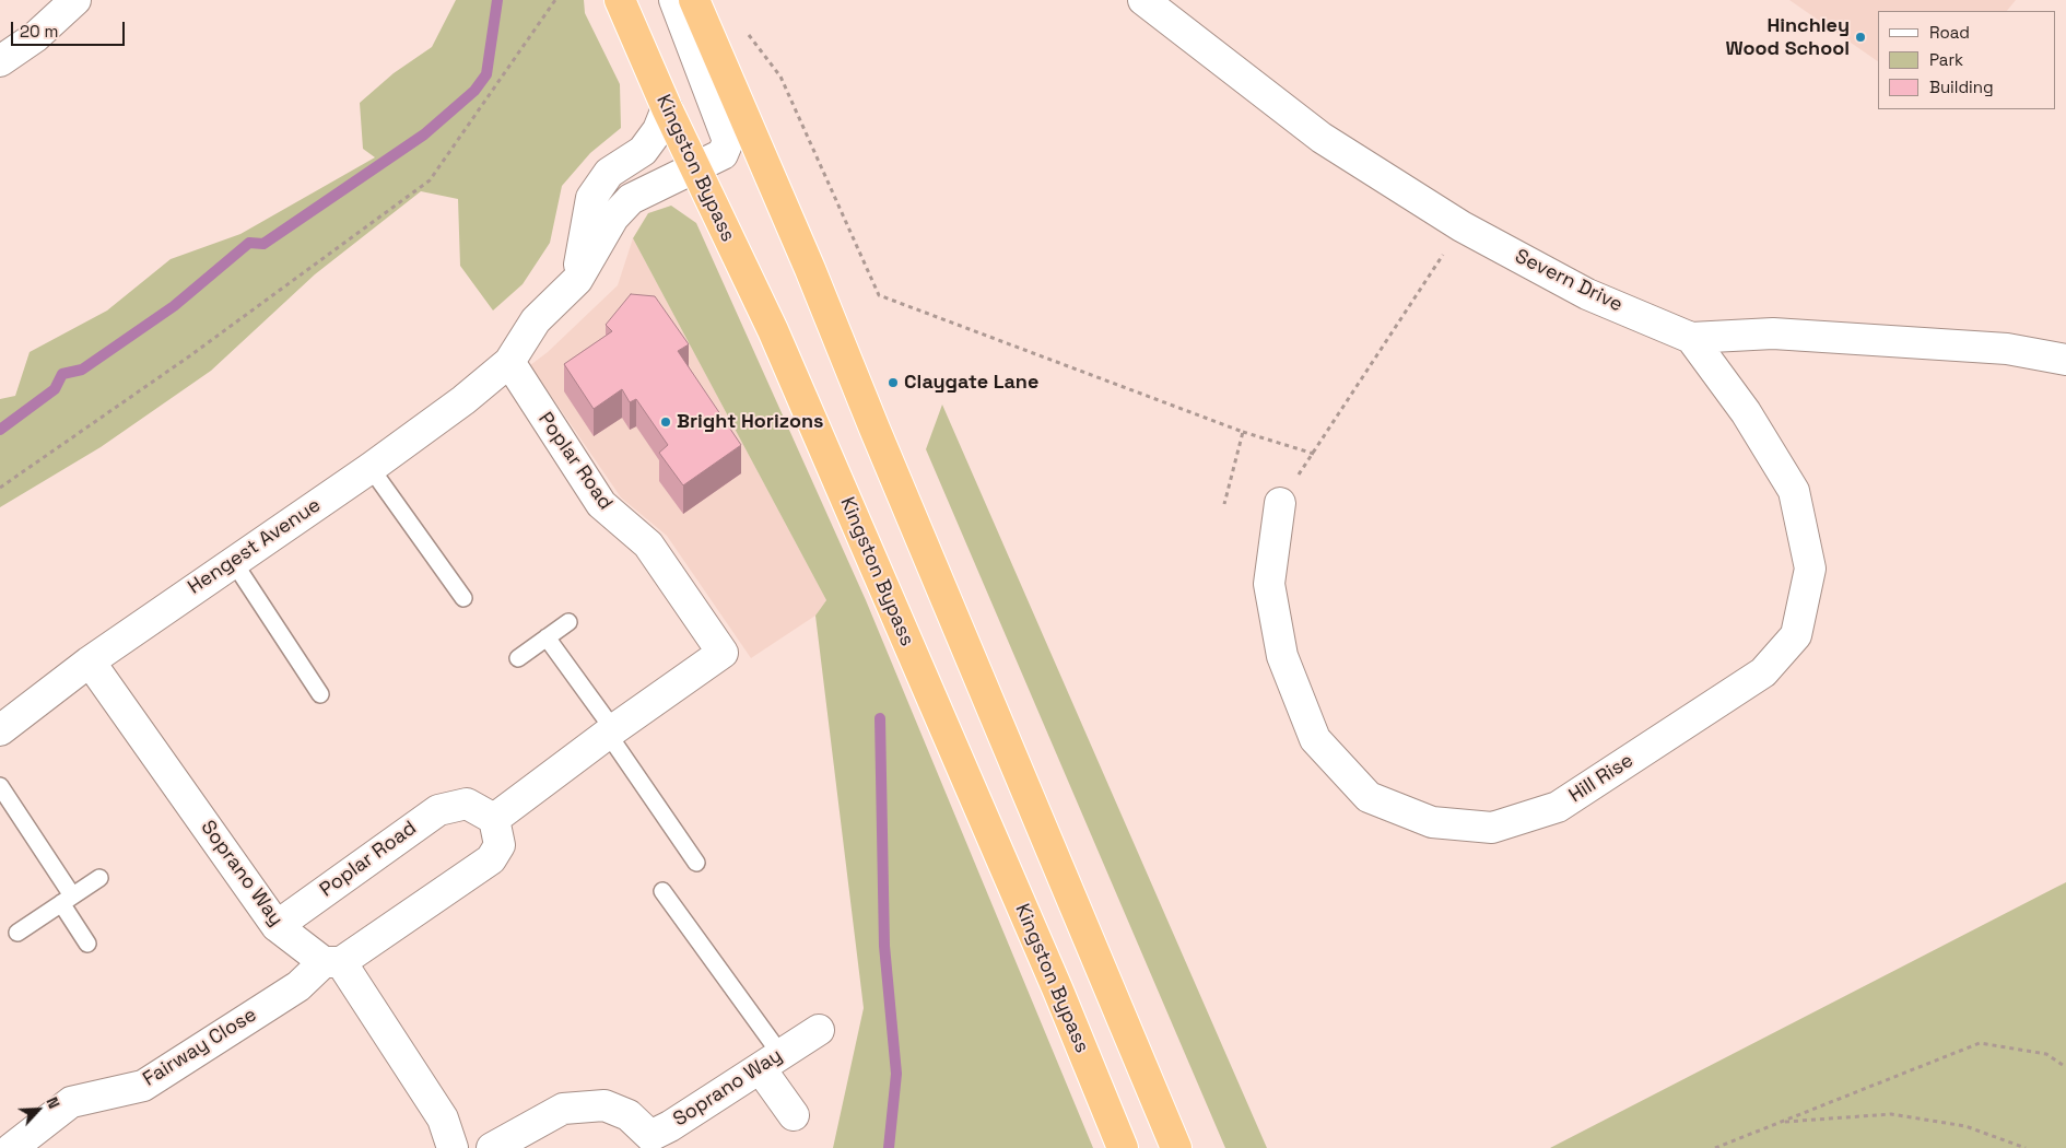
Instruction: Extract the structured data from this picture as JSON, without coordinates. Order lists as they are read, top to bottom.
{
  "streets": {
    "highway": ["Kingston Bypass"],
    "street": [
      "Severn Drive",
      "Poplar Road",
      "Hengest Avenue",
      "Hill Rise",
      "Soprano Way",
      "Fairway Close"
    ]
  },
  "crossings": [
    ["Severn Drive", "Hill Rise"],
    ["Poplar Road", "Hengest Avenue"],
    ["Poplar Road", "Soprano Way"],
    ["Hengest Avenue", "Soprano Way"],
    ["Soprano Way", "Fairway Close"]
  ],
  "places": ["Hinchley Wood School", "Claygate Lane", "Bright Horizons"],
  "legend": ["Road", "Park", "Building"],
  "scale_bar": "20 m",
  "north": "top right"
}
